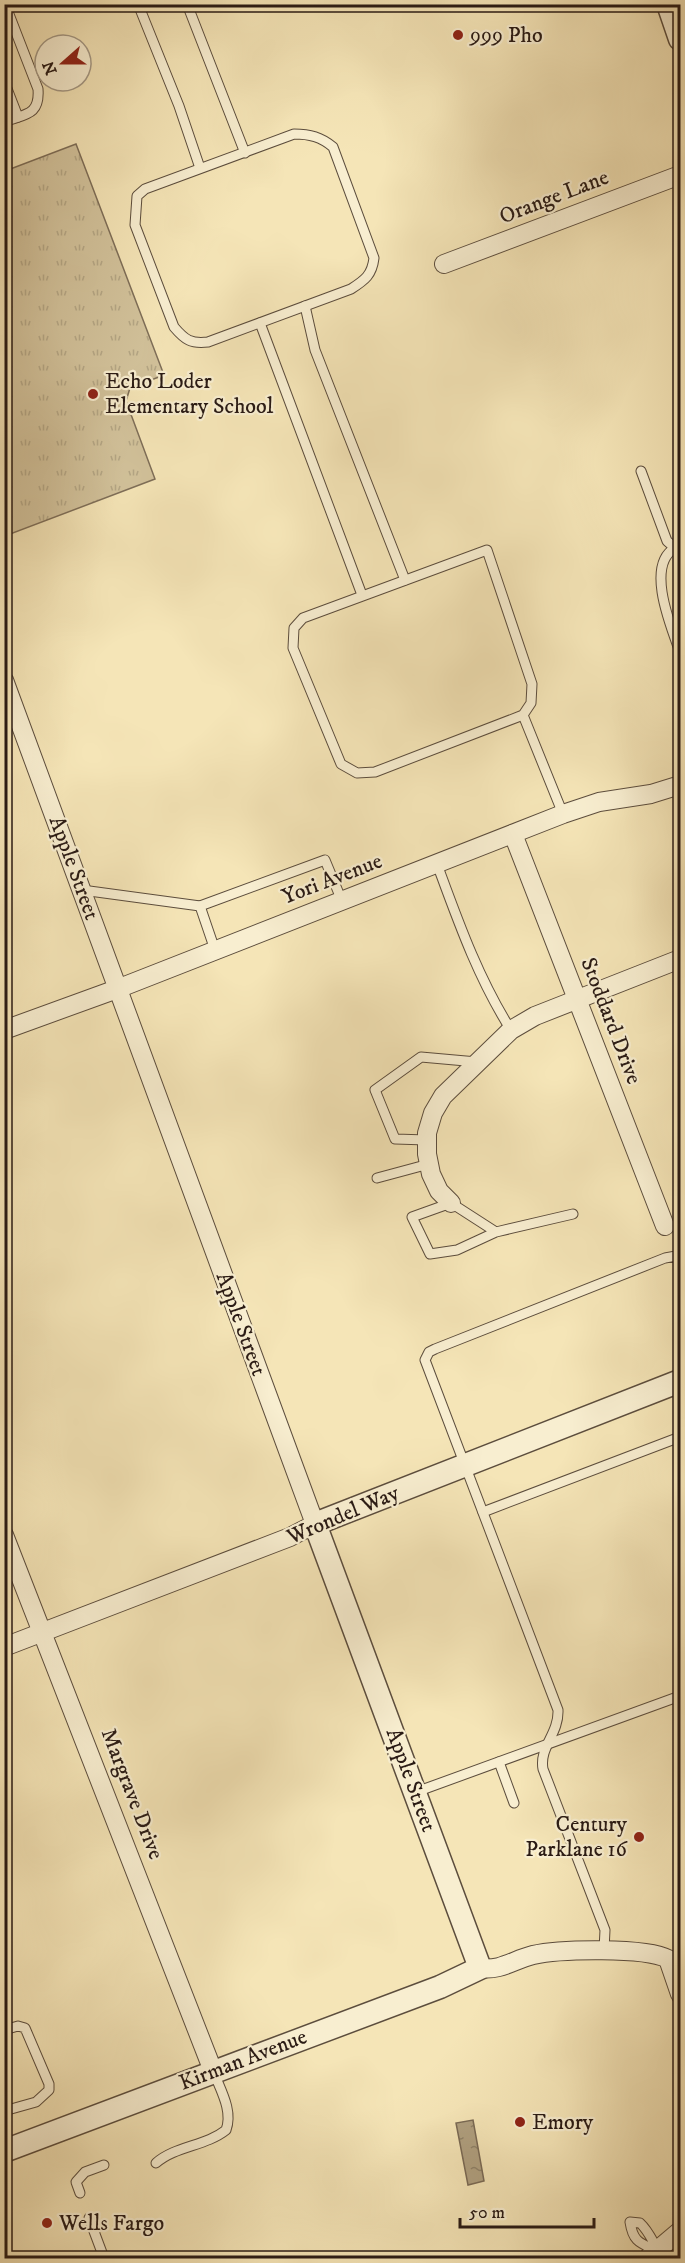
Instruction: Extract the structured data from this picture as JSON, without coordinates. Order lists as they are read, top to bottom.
{
  "streets": {
    "street": [
      "Orange Lane",
      "Apple Street",
      "Yori Avenue",
      "Stoddard Drive",
      "Wrondel Way",
      "Margrave Drive",
      "Kirman Avenue"
    ]
  },
  "crossings": [
    ["Apple Street", "Yori Avenue"],
    ["Apple Street", "Wrondel Way"],
    ["Apple Street", "Kirman Avenue"],
    ["Yori Avenue", "Stoddard Drive"],
    ["Wrondel Way", "Margrave Drive"],
    ["Margrave Drive", "Kirman Avenue"]
  ],
  "places": [
    "999 Pho",
    "Echo Loder Elementary School",
    "Century Parklane 16",
    "Emory",
    "Wells Fargo"
  ],
  "scale_bar": "50 m",
  "north": "left"
}
